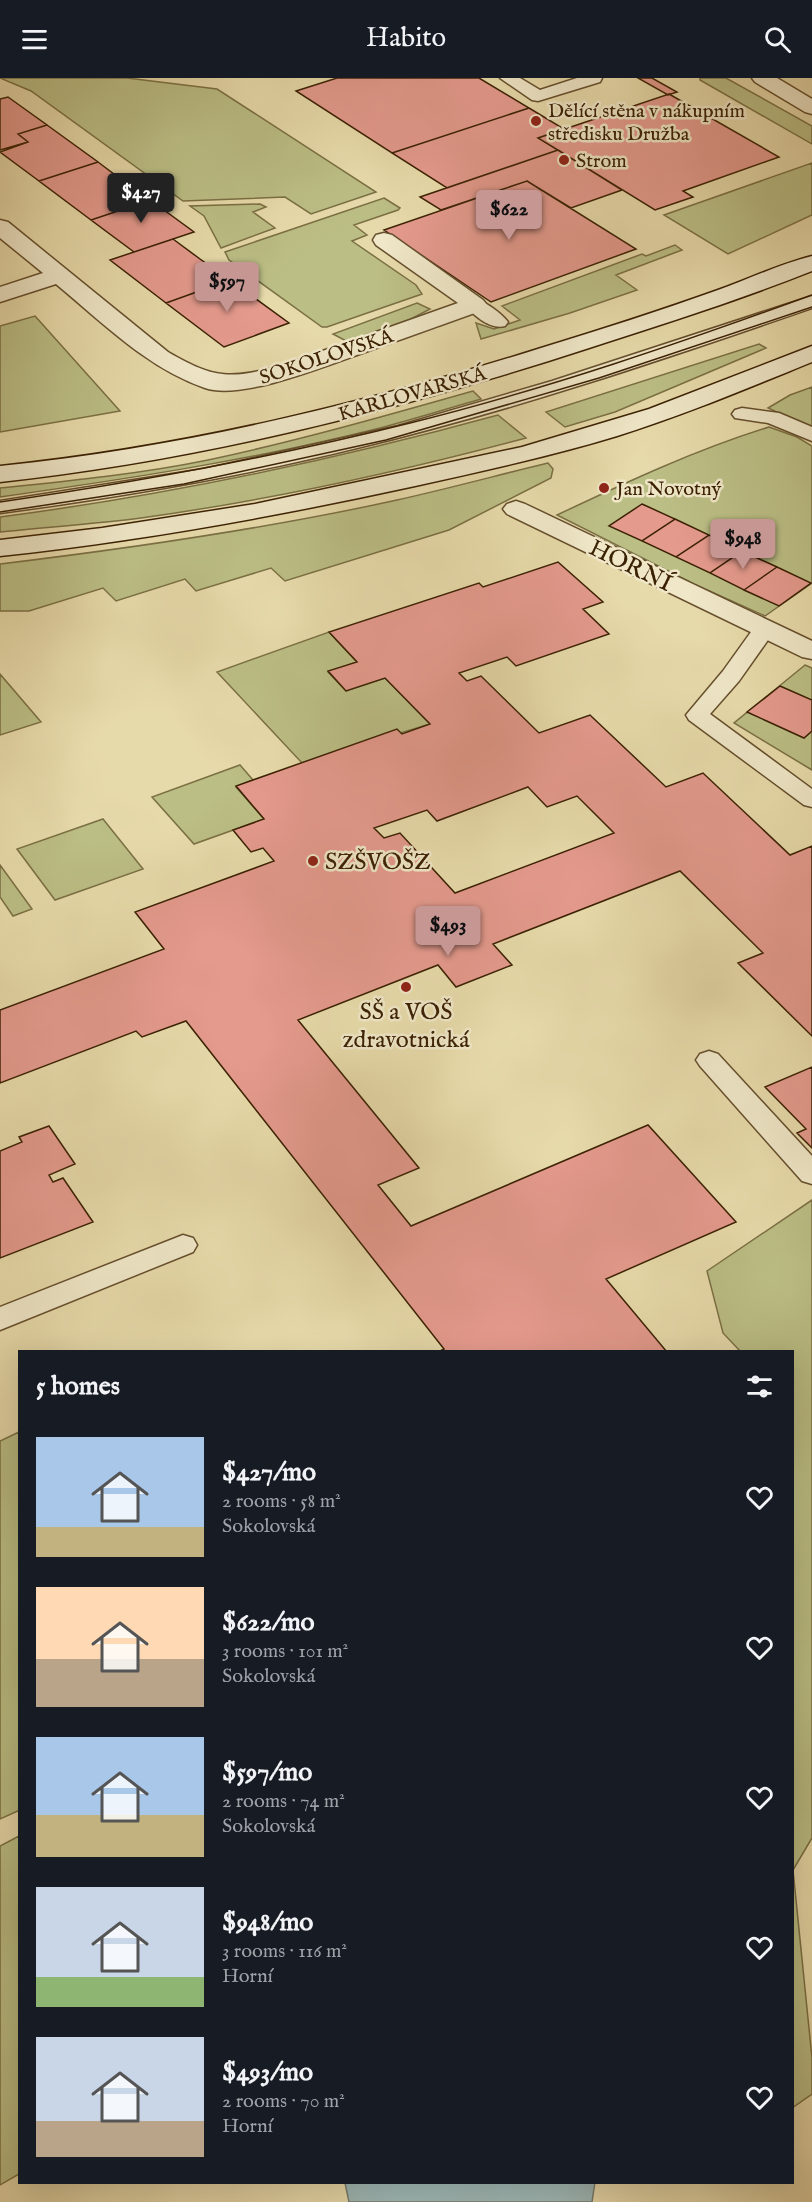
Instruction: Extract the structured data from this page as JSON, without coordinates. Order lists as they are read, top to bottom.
{
  "streets": {
    "main road": ["SOKOLOVSKÁ", "KARLOVARSKÁ", "HORNÍ"]
  },
  "places": [
    "Dělící stěna v nákupním středisku Družba",
    "Strom",
    "Jan Novotný",
    "SZŠVOŠZ",
    "SŠ a VOŠ zdravotnická"
  ],
  "page": {
    "header": "Habito",
    "price": [
      "$427",
      "$622",
      "$597",
      "$948",
      "$493"
    ],
    "heading": "5 homes",
    "list": [
      {
        "name": "$427/mo",
        "note": "2 rooms · 58 m² · Sokolovská"
      },
      {
        "name": "$622/mo",
        "note": "3 rooms · 101 m² · Sokolovská"
      },
      {
        "name": "$597/mo",
        "note": "2 rooms · 74 m² · Sokolovská"
      },
      {
        "name": "$948/mo",
        "note": "3 rooms · 116 m² · Horní"
      },
      {
        "name": "$493/mo",
        "note": "2 rooms · 70 m² · Horní"
      }
    ]
  }
}
